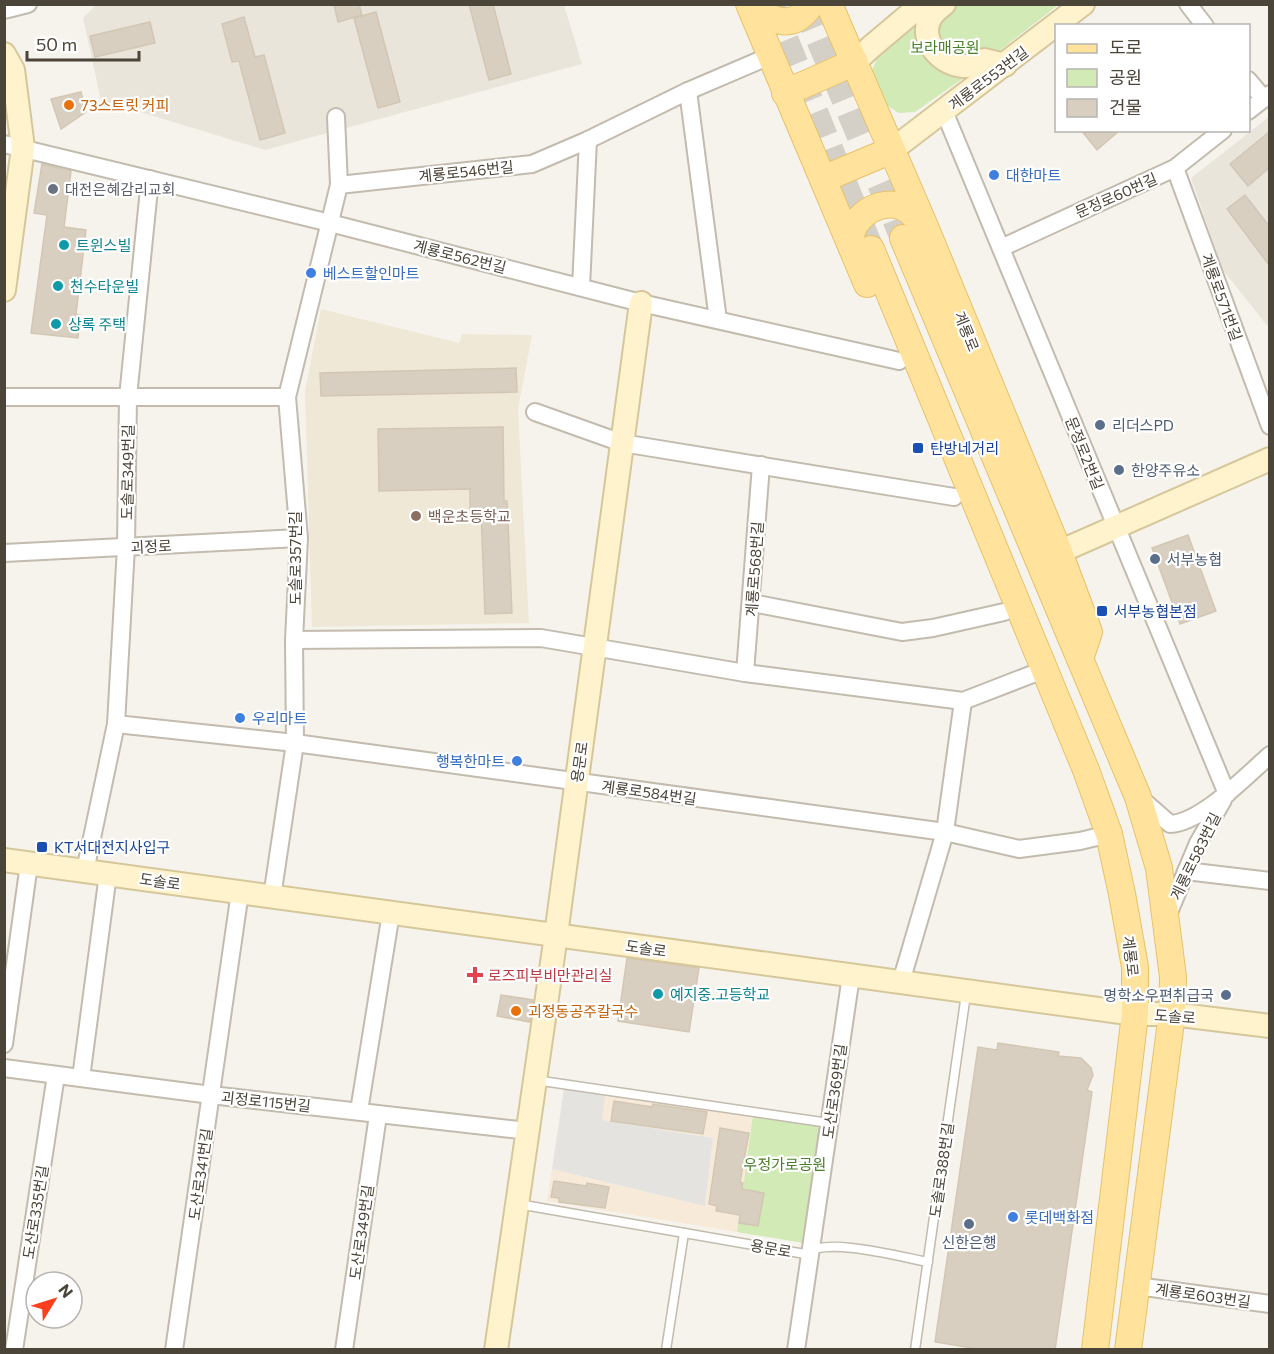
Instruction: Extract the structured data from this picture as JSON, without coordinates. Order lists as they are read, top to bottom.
{
  "streets": {
    "main road": ["계룡로"],
    "street": [
      "계룡로553번길",
      "계룡로546번길",
      "문정로60번길",
      "계룡로562번길",
      "계룡로571번길",
      "문정로2번길",
      "도솔로349번길",
      "괴정로",
      "도솔로357번길",
      "계룡로568번길",
      "용문로",
      "계룡로584번길",
      "계룡로583번길",
      "도솔로",
      "도산로369번길",
      "괴정로115번길",
      "도산로341번길",
      "도산로335번길",
      "도산로349번길",
      "계룡로603번길"
    ],
    "lane": ["도솔로388번길"]
  },
  "crossings": [
    ["계룡로553번길", "계룡로"],
    ["계룡로553번길", "문정로2번길"],
    ["계룡로546번길", "계룡로"],
    ["문정로60번길", "계룡로571번길"],
    ["문정로60번길", "문정로2번길"],
    ["계룡로562번길", "계룡로"],
    ["계룡로562번길", "도솔로349번길"],
    ["계룡로562번길", "도솔로357번길"],
    ["계룡로562번길", "용문로"],
    ["계룡로", "계룡로584번길"],
    ["계룡로", "계룡로583번길"],
    ["계룡로", "도솔로"],
    ["계룡로", "계룡로603번길"],
    ["문정로2번길", "계룡로583번길"],
    ["도솔로349번길", "괴정로"],
    ["도솔로349번길", "계룡로584번길"],
    ["도솔로349번길", "도솔로"],
    ["괴정로", "도솔로357번길"],
    ["도솔로357번길", "계룡로584번길"],
    ["도솔로357번길", "도솔로"],
    ["용문로", "계룡로584번길"],
    ["용문로", "도솔로"],
    ["용문로", "도산로369번길"],
    ["용문로", "괴정로115번길"],
    ["용문로", "도솔로388번길"],
    ["도솔로", "도산로369번길"],
    ["도솔로", "도솔로388번길"],
    ["도솔로", "도산로341번길"],
    ["괴정로115번길", "도산로341번길"],
    ["괴정로115번길", "도산로335번길"],
    ["괴정로115번길", "도산로349번길"]
  ],
  "parks": ["보라매공원", "우정가로공원"],
  "places": {
    "other": [
      "73스트릿 커피",
      "대한마트",
      "대전은혜감리교회",
      "트윈스빌",
      "베스트할인마트",
      "천수타운빌",
      "상록 주택",
      "리더스PD",
      "한양주유소",
      "백운초등학교",
      "서부농협",
      "우리마트",
      "행복한마트",
      "예지중.고등학교",
      "명학소우편취급국",
      "괴정동공주칼국수",
      "롯데백화점",
      "신한은행"
    ],
    "transit": ["탄방네거리", "서부농협본점", "KT서대전지사입구"],
    "health": ["로즈피부비만관리실"]
  },
  "legend": ["도로", "공원", "건물"],
  "scale_bar": "50 m",
  "north": "top right"
}
